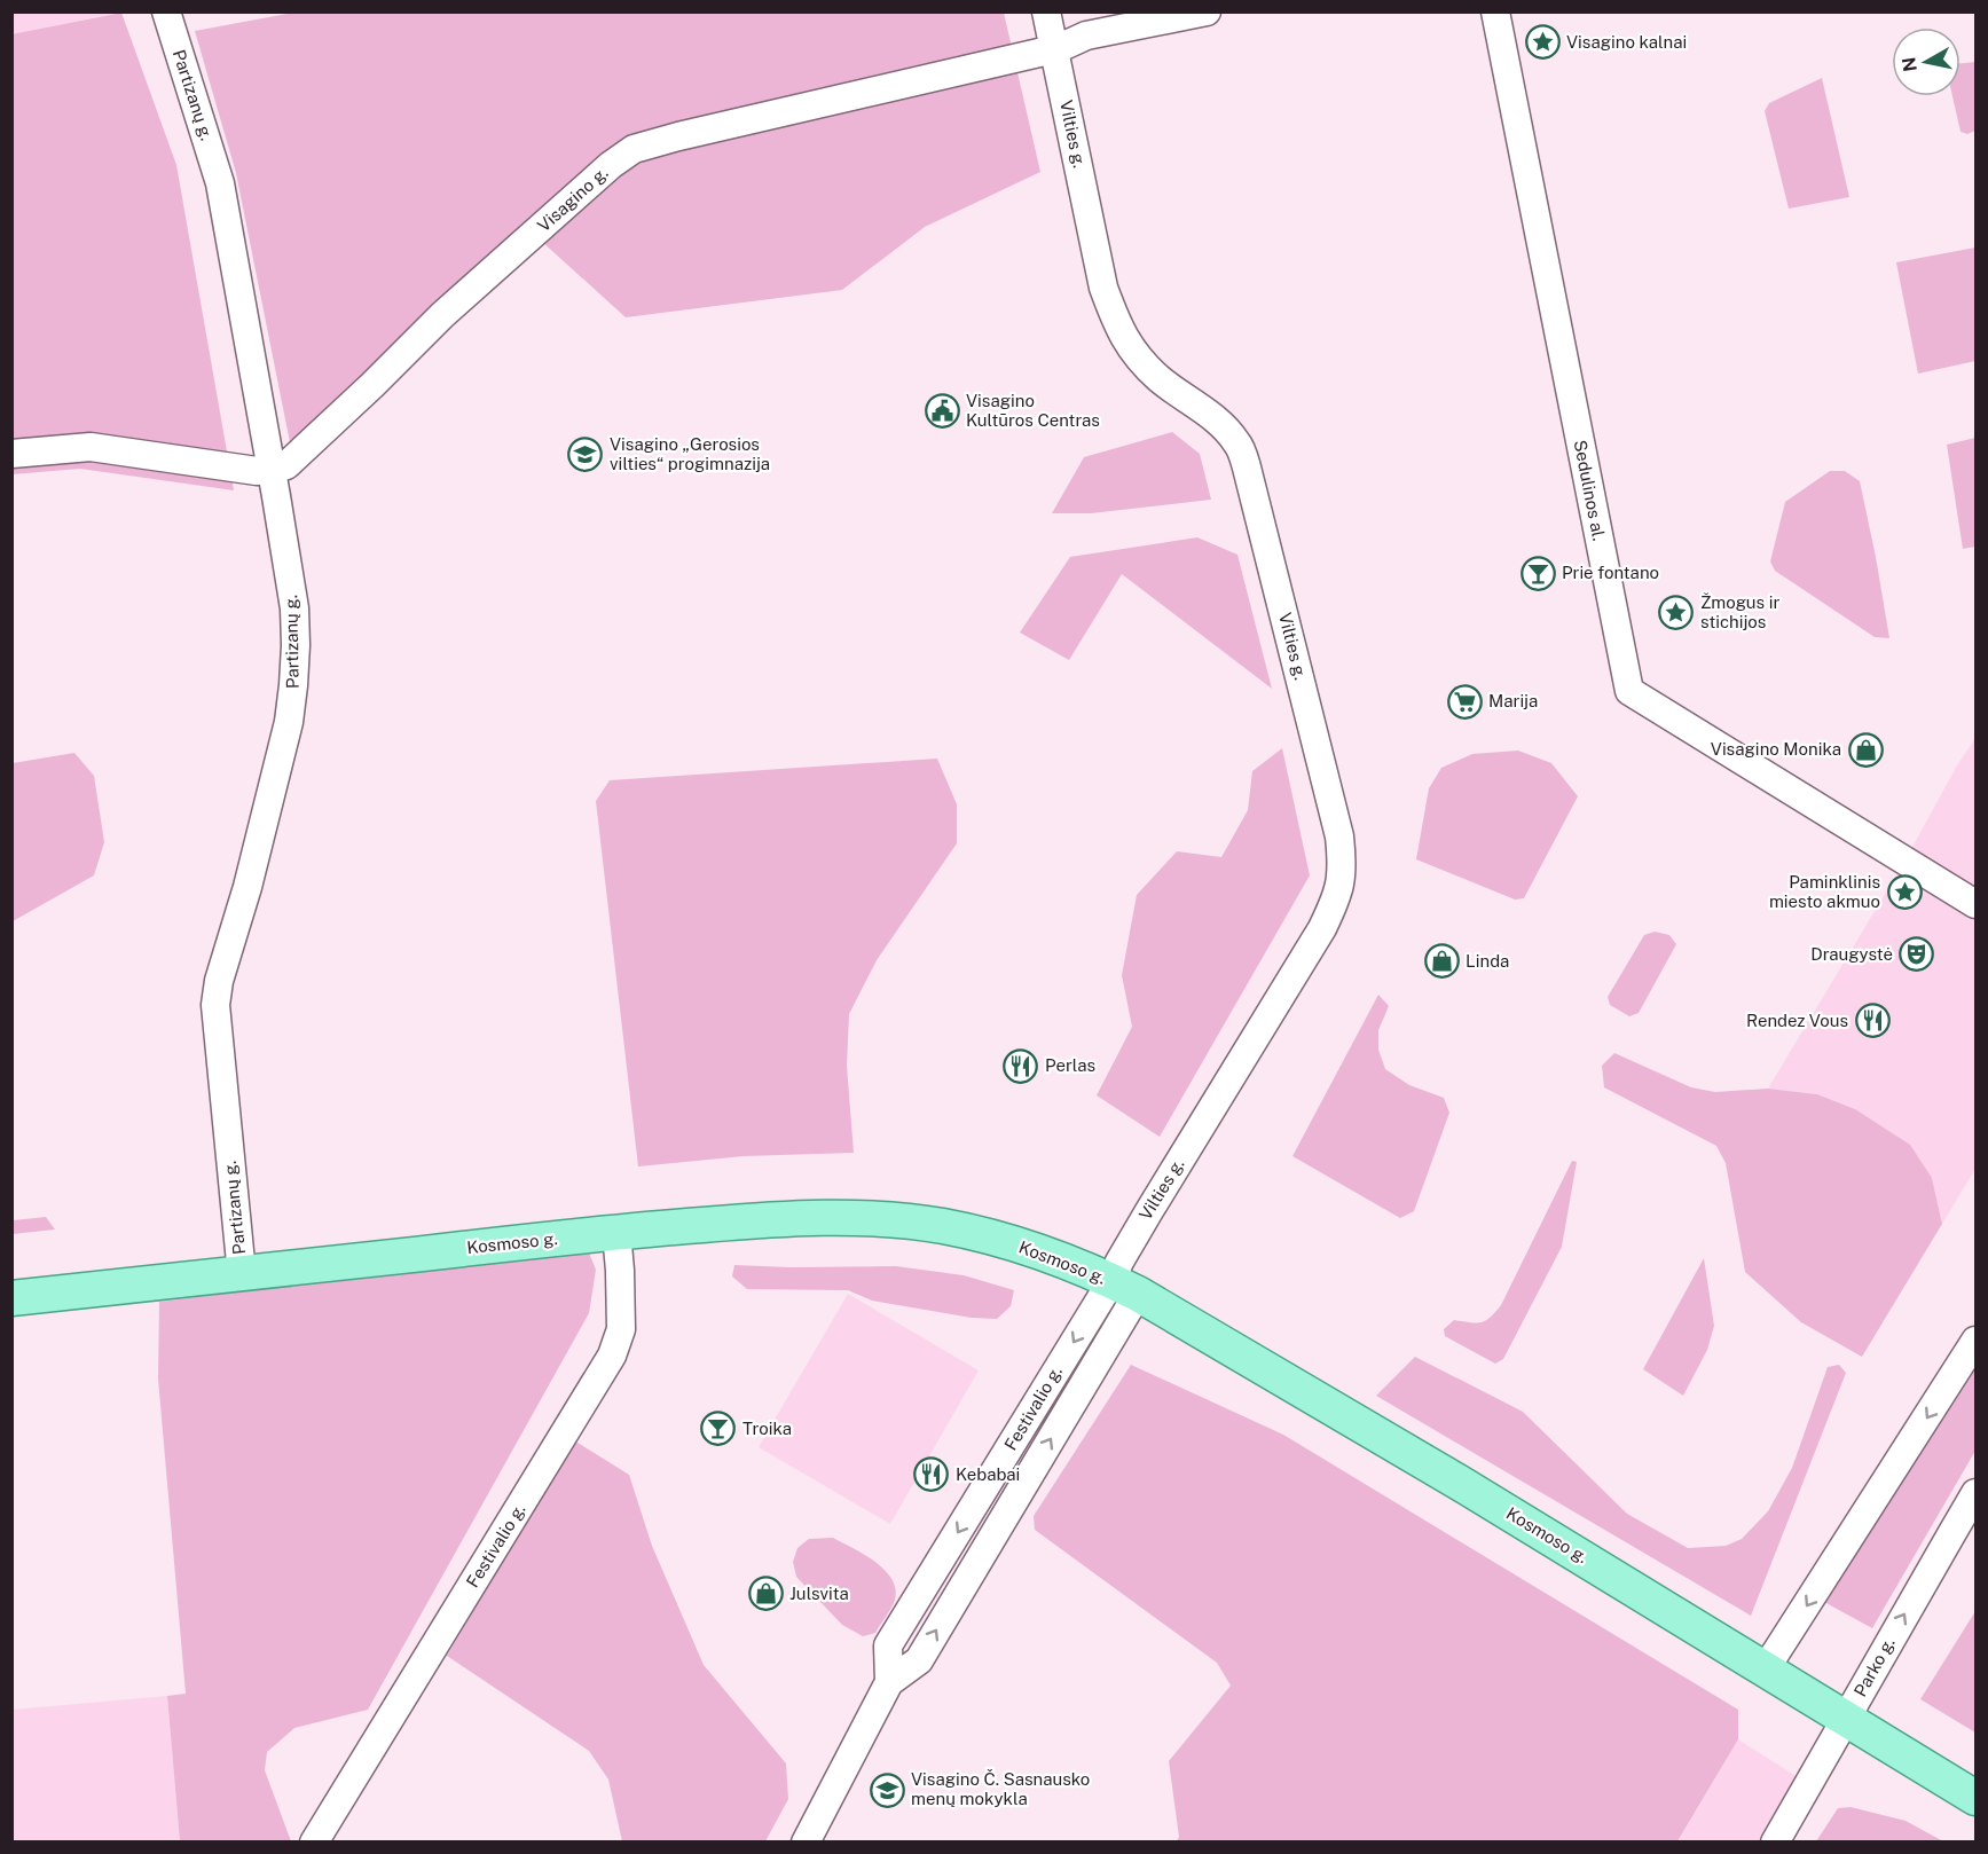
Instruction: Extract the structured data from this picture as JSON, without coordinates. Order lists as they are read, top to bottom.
{
  "streets": {
    "main road": ["Kosmoso g."],
    "street": [
      "Partizanų g.",
      "Vilties g.",
      "Visagino g.",
      "Sedulinos al.",
      "Festivalio g.",
      "Parko g."
    ]
  },
  "crossings": [
    ["Partizanų g.", "Visagino g."],
    ["Partizanų g.", "Kosmoso g."],
    ["Vilties g.", "Visagino g."],
    ["Vilties g.", "Kosmoso g."],
    ["Vilties g.", "Festivalio g."],
    ["Kosmoso g.", "Festivalio g."],
    ["Kosmoso g.", "Parko g."]
  ],
  "places": {
    "place": ["Visagino kalnai", "Žmogus ir stichijos", "Paminklinis miesto akmuo"],
    "public building": ["Visagino Kultūros Centras"],
    "school or university": ["Visagino „Gerosios vilties“ progimnazija", "Visagino Č. Sasnausko menų mokykla"],
    "bar": ["Prie fontano", "Troika"],
    "supermarket": ["Marija"],
    "shop": ["Visagino Monika", "Linda", "Julsvita"],
    "theatre": ["Draugystė"],
    "restaurant": ["Rendez Vous", "Perlas", "Kebabai"]
  },
  "north": "left"
}
